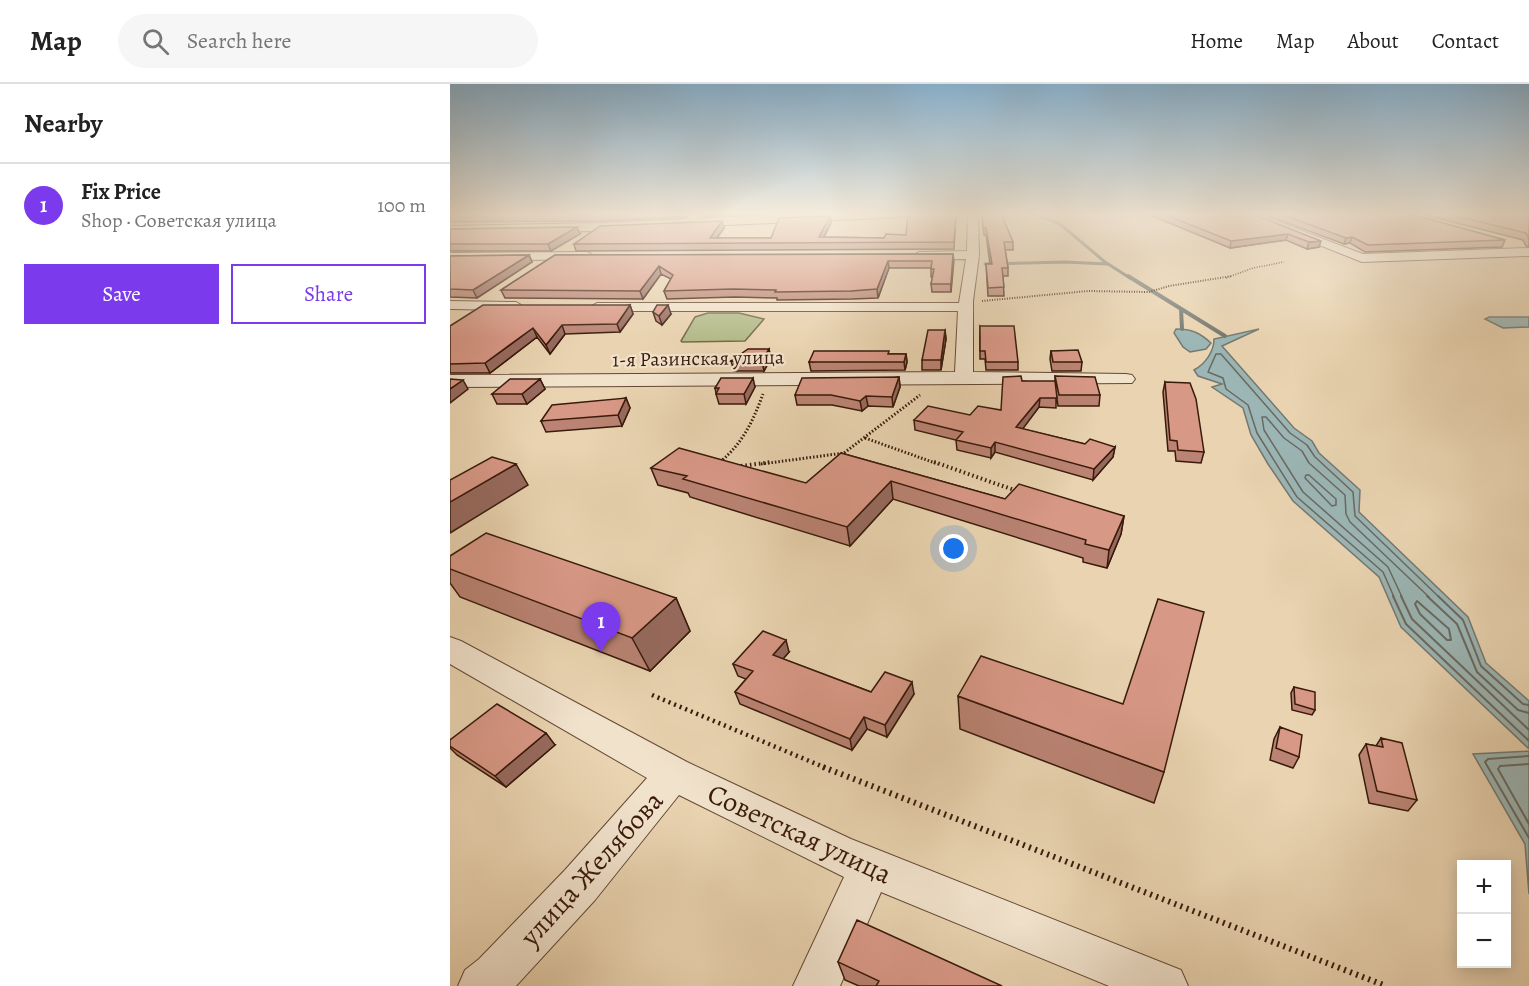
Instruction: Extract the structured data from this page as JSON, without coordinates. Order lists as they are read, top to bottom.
{
  "streets": {
    "street": ["1-я Разинская улица", "Советская улица", "улица Желябова"]
  },
  "crossings": [
    ["Советская улица", "улица Желябова"]
  ],
  "page": {
    "header": "Map",
    "search": "Search here",
    "nav": [
      "Home",
      "Map",
      "About",
      "Contact"
    ],
    "heading": "Nearby",
    "list": [
      {
        "mark": "1",
        "name": "Fix Price",
        "note": "Shop · Советская улица",
        "value": "100 m"
      }
    ],
    "buttons": ["Save", "Share"],
    "pins": "1",
    "map_buttons": ["+", "−"]
  }
}
